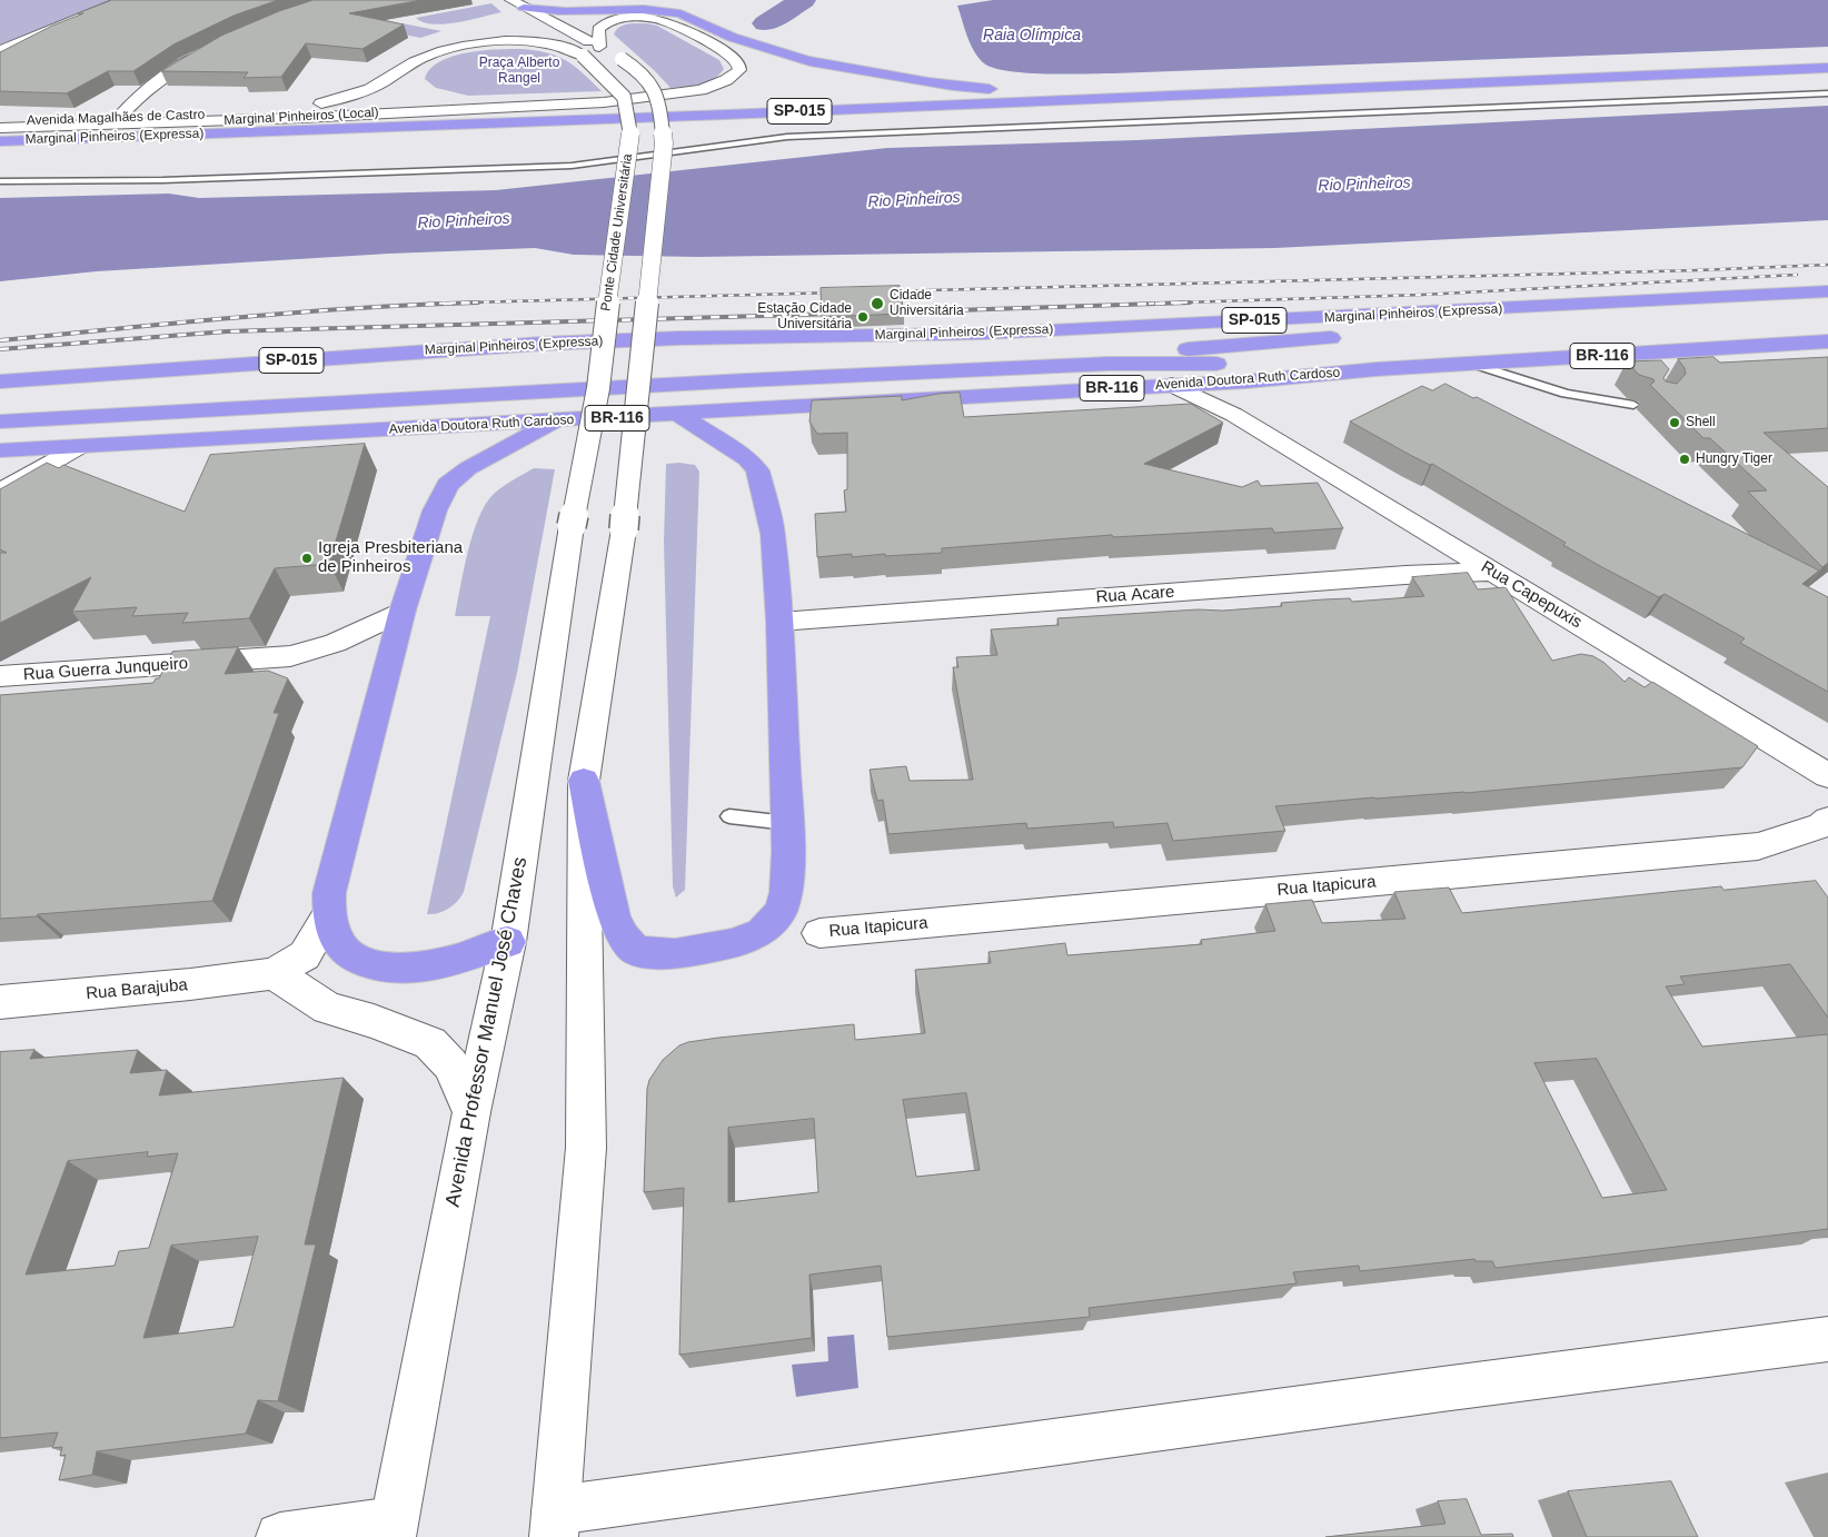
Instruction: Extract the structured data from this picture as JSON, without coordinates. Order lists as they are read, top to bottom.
{
  "streets": {
    "highway": [
      "SP-015",
      "Marginal Pinheiros (Expressa)",
      "BR-116",
      "Avenida Doutora Ruth Cardoso"
    ],
    "main road": [
      "Marginal Pinheiros (Local)",
      "Avenida Magalhães de Castro",
      "Ponte Cidade Universitária",
      "Rua Acare",
      "Rua Capepuxis",
      "Rua Guerra Junqueiro",
      "Rua Itapicura",
      "Rua Barajuba",
      "Avenida Professor Manuel José Chaves"
    ]
  },
  "crossings": [
    ["Marginal Pinheiros (Local)", "Avenida Magalhães de Castro"],
    ["Marginal Pinheiros (Local)", "Ponte Cidade Universitária"],
    ["Marginal Pinheiros (Local)", "BR-116"],
    ["Avenida Magalhães de Castro", "Ponte Cidade Universitária"],
    ["Avenida Magalhães de Castro", "BR-116"],
    ["Ponte Cidade Universitária", "BR-116"],
    ["Ponte Cidade Universitária", "Avenida Professor Manuel José Chaves"],
    ["Avenida Doutora Ruth Cardoso", "Rua Capepuxis"],
    ["Rua Acare", "Rua Capepuxis"]
  ],
  "water": ["Raia Olímpica", "Rio Pinheiros"],
  "parks": ["Praça Alberto Rangel"],
  "places": [
    "Cidade Universitária",
    "Estação Cidade Universitária",
    "Shell",
    "Hungry Tiger",
    "Igreja Presbiteriana de Pinheiros"
  ]
}
